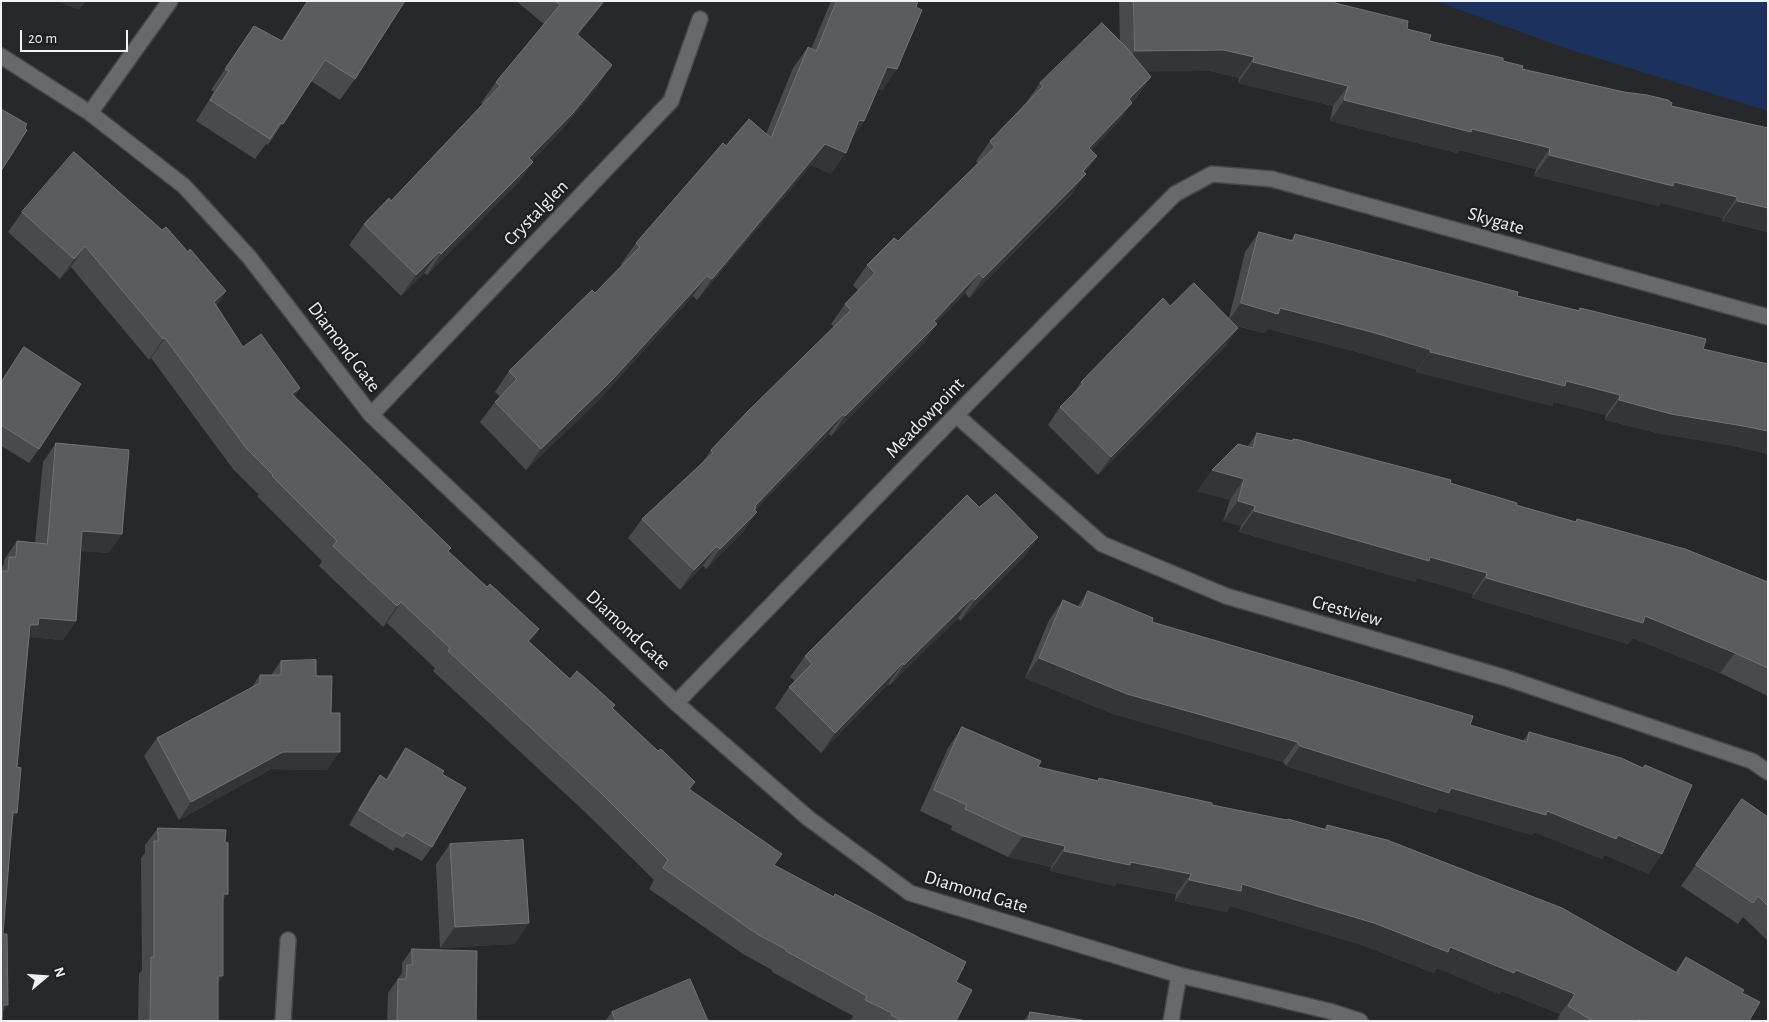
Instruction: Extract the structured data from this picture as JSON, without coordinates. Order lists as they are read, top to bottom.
{
  "streets": {
    "street": [
      "Crystalglen",
      "Skygate",
      "Diamond Gate",
      "Meadowpoint",
      "Crestview"
    ]
  },
  "crossings": [
    ["Crystalglen", "Diamond Gate"],
    ["Skygate", "Meadowpoint"],
    ["Diamond Gate", "Meadowpoint"],
    ["Meadowpoint", "Crestview"]
  ],
  "scale_bar": "20 m",
  "north": "right"
}
